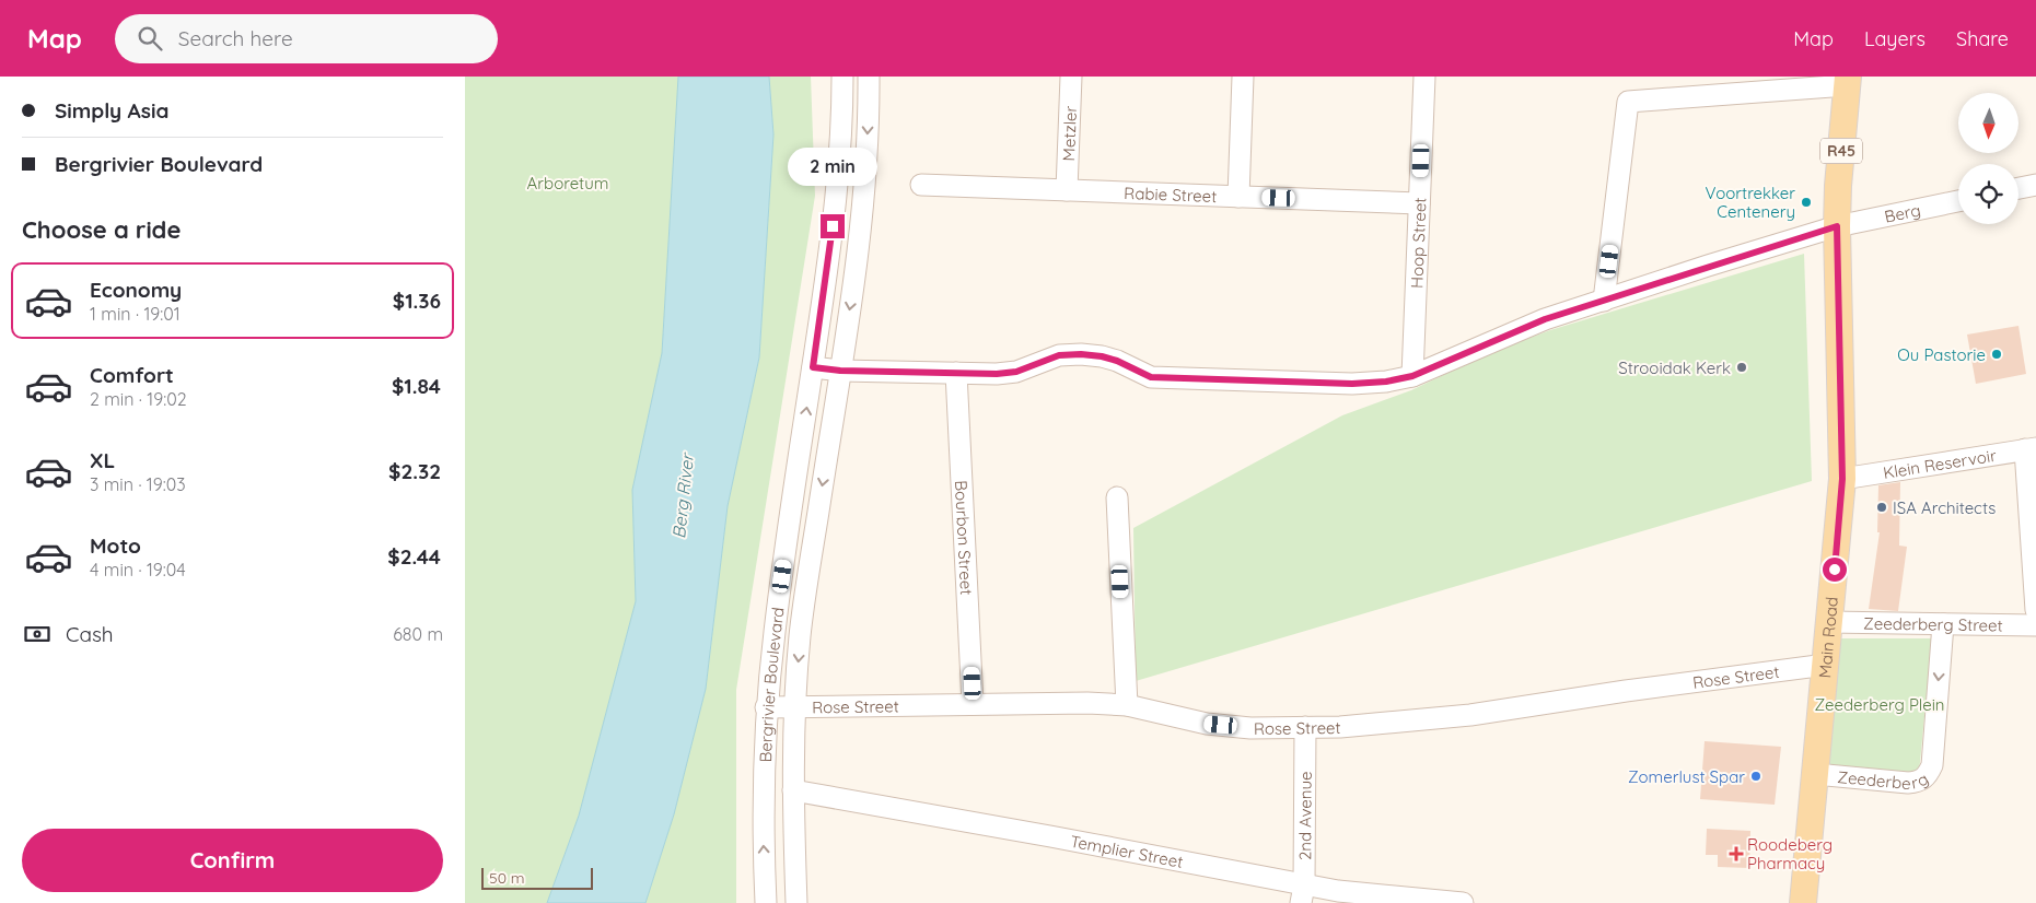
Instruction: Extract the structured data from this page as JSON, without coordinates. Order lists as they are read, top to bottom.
{
  "streets": {
    "main road": ["R45", "Main Road"],
    "street": [
      "Metzler",
      "Rabie Street",
      "Berg",
      "Hoop Street",
      "Klein Reservoir",
      "Bourbon Street",
      "Zeederberg Street",
      "Rose Street",
      "Bergrivier Boulevard",
      "Zeederberg",
      "2nd Avenue",
      "Templier Street"
    ]
  },
  "crossings": [
    ["Metzler", "Rabie Street"],
    ["Rabie Street", "Hoop Street"],
    ["Berg", "Hoop Street"],
    ["Berg", "Bourbon Street"],
    ["Berg", "Main Road"],
    ["Berg", "Bergrivier Boulevard"],
    ["Klein Reservoir", "Main Road"],
    ["Bourbon Street", "Rose Street"],
    ["Zeederberg Street", "Main Road"],
    ["Zeederberg Street", "Zeederberg"],
    ["Main Road", "Rose Street"],
    ["Main Road", "Zeederberg"],
    ["Rose Street", "Bergrivier Boulevard"],
    ["Rose Street", "2nd Avenue"],
    ["Bergrivier Boulevard", "Templier Street"],
    ["2nd Avenue", "Templier Street"]
  ],
  "water": ["Berg River"],
  "parks": ["Arboretum", "Zeederberg Plein"],
  "places": {
    "other": [
      "Voortrekker Centenery",
      "Ou Pastorie",
      "Strooidak Kerk",
      "ISA Architects",
      "Zomerlust Spar"
    ],
    "health": ["Roodeberg Pharmacy"]
  },
  "scale_bar": "50 m",
  "north": "bottom",
  "page": {
    "header": "Map",
    "search": "Search here",
    "nav": ["Map", "Layers", "Share"],
    "banner": ["Simply Asia", "Bergrivier Boulevard"],
    "bubble": "2 min",
    "heading": "Choose a ride",
    "list": [
      {
        "name": "Economy",
        "note": "1 min · 19:01",
        "value": "$1.36"
      },
      {
        "name": "Comfort",
        "note": "2 min · 19:02",
        "value": "$1.84"
      },
      {
        "name": "XL",
        "note": "3 min · 19:03",
        "value": "$2.32"
      },
      {
        "name": "Moto",
        "note": "4 min · 19:04",
        "value": "$2.44"
      }
    ],
    "pay": ["Cash", "680 m"],
    "buttons": "Confirm",
    "scale": "50 m"
  }
}
